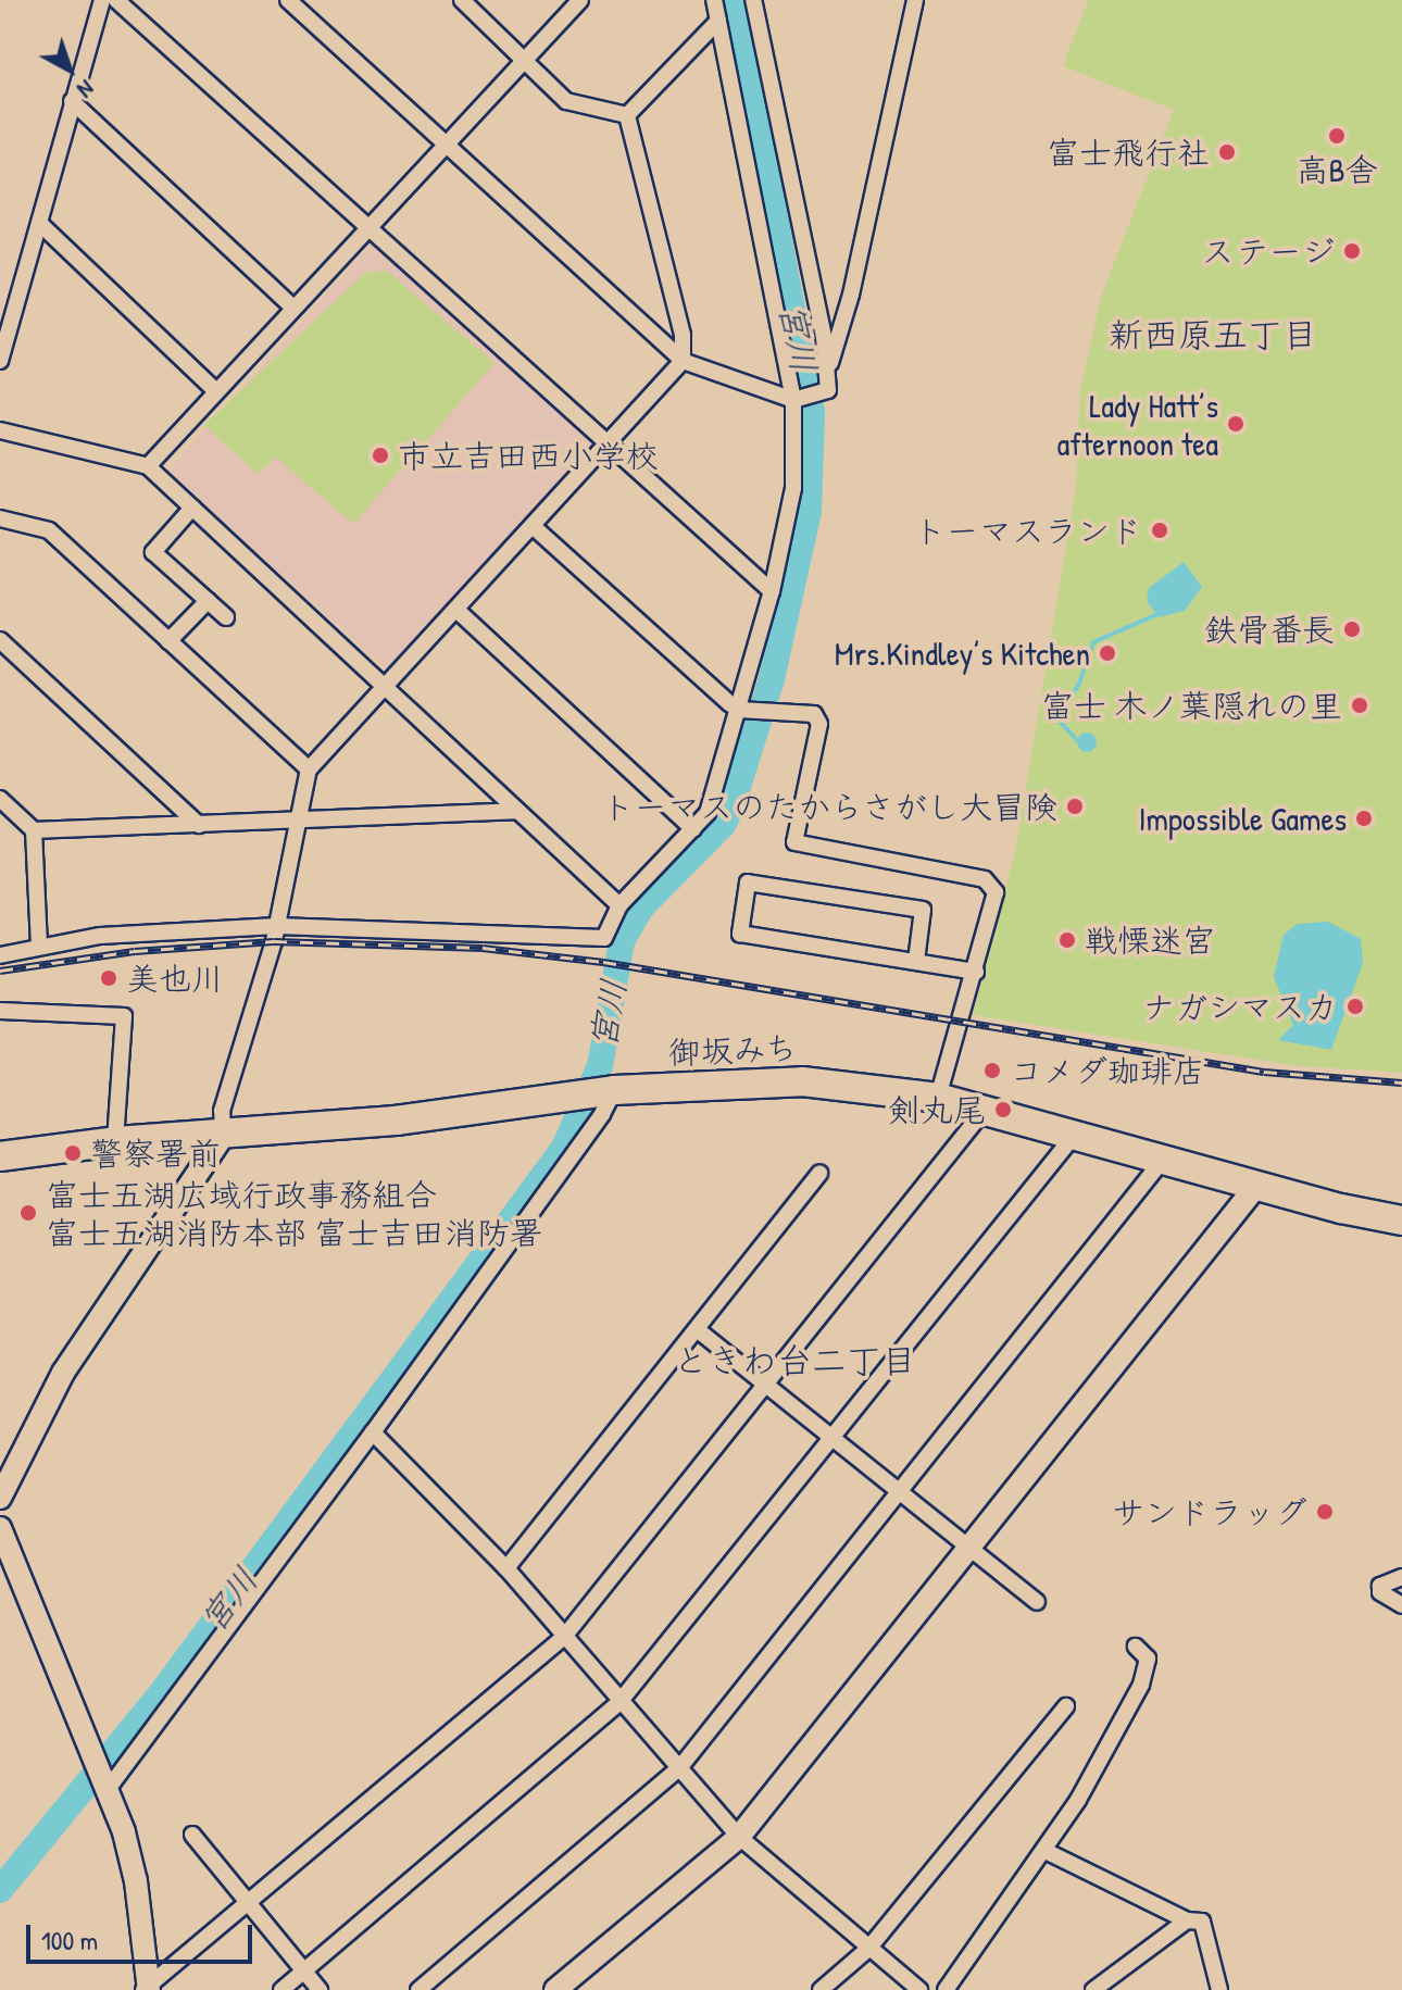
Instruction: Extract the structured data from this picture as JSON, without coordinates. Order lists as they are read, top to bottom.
{
  "streets": {
    "highway": ["御坂みち"]
  },
  "districts": ["新西原五丁目", "ときわ台二丁目"],
  "water": ["宮川"],
  "places": [
    "高B舎",
    "富士飛行社",
    "ステージ",
    "Lady Hatt’s afternoon tea",
    "市立吉田西小学校",
    "トーマスランド",
    "鉄骨番長",
    "Mrs.Kindley’s Kitchen",
    "富士 木ノ葉隠れの里",
    "トーマスのたからさがし大冒険",
    "Impossible Games",
    "戦慄迷宮",
    "美也川",
    "ナガシマスカ",
    "コメダ珈琲店",
    "剣丸尾",
    "警察署前",
    "富士五湖広域行政事務組合 富士五湖消防本部 富士吉田消防署",
    "サンドラッグ"
  ],
  "scale_bar": "100 m",
  "north": "bottom right"
}
